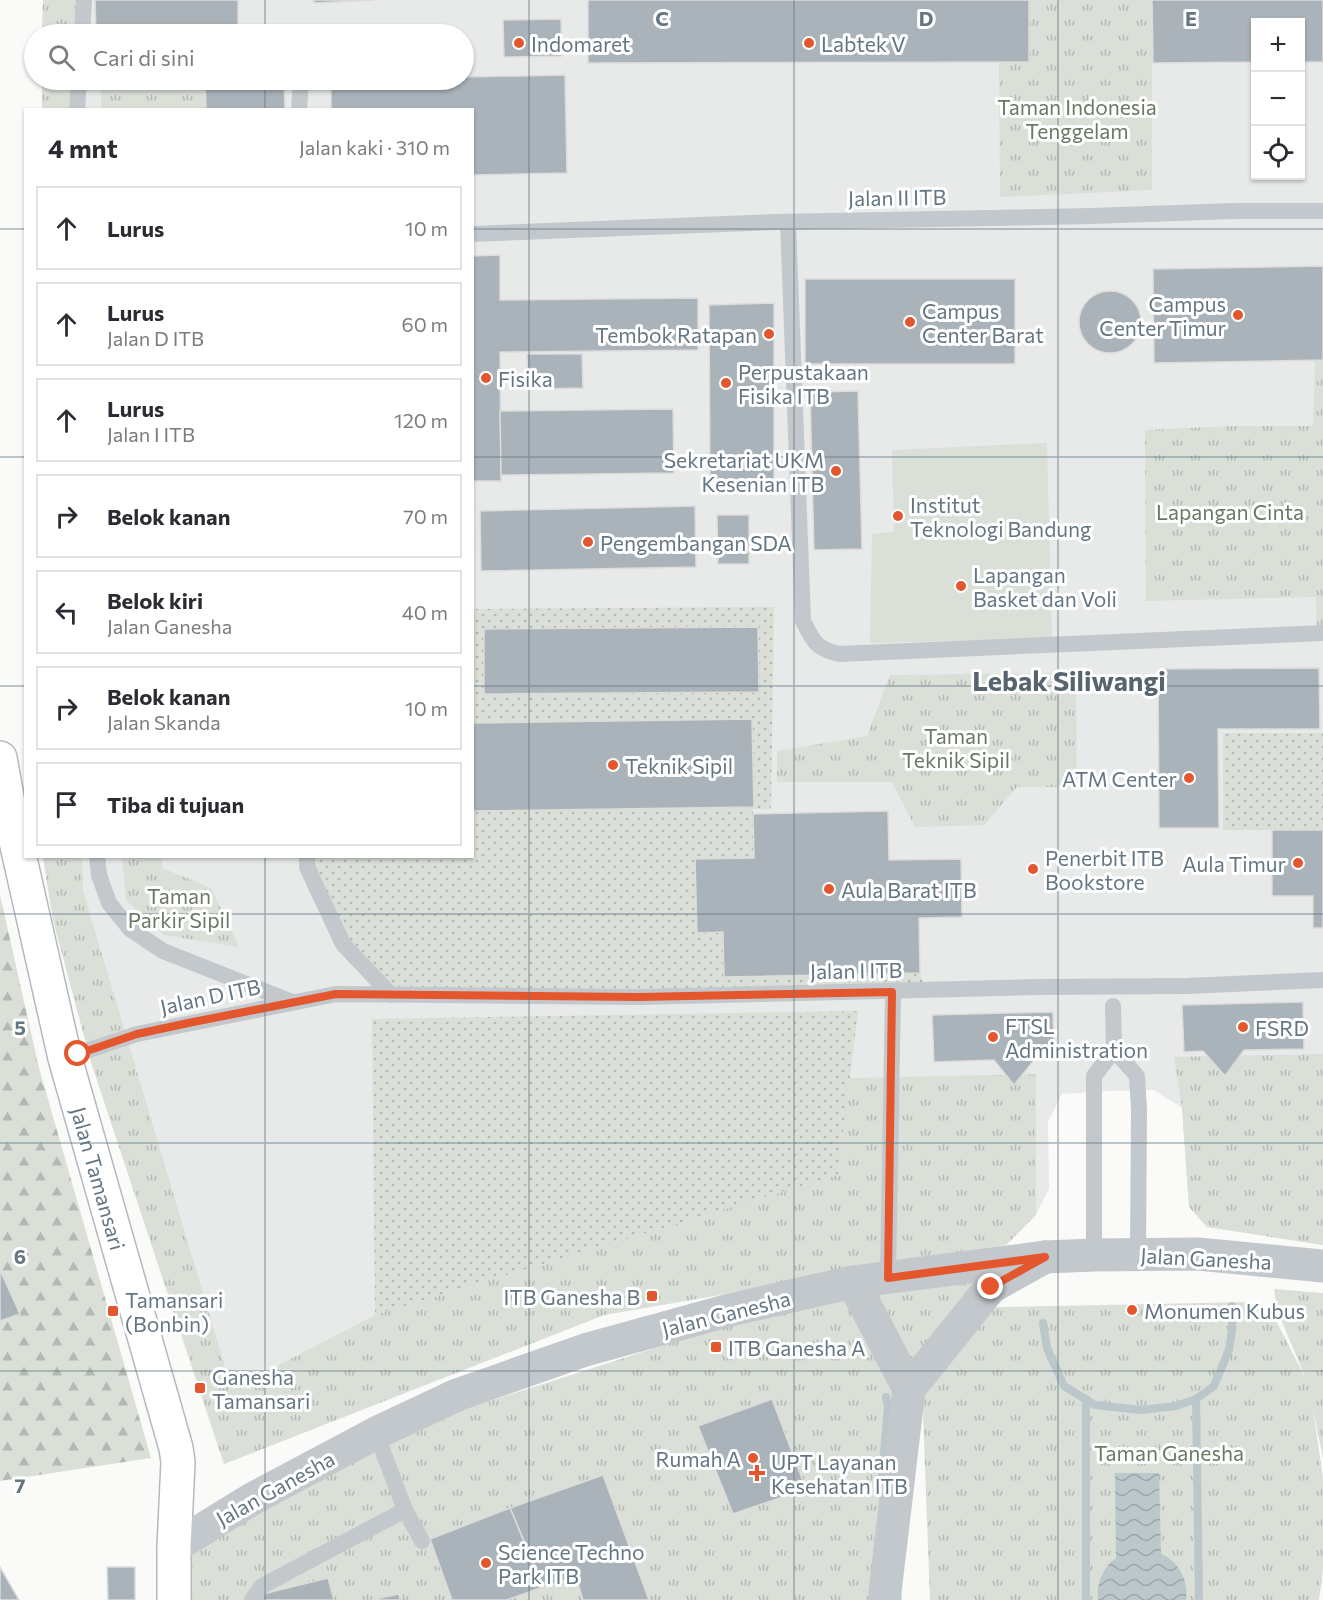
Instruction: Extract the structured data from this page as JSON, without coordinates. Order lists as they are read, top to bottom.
{
  "streets": {
    "main road": ["Jalan Tamansari"],
    "street": ["Jalan Ganesha"],
    "lane": ["Jalan II ITB", "Jalan I ITB", "Jalan D ITB"]
  },
  "crossings": [
    ["Jalan I ITB", "Jalan D ITB"],
    ["Jalan D ITB", "Jalan Tamansari"],
    ["Jalan Tamansari", "Jalan Ganesha"]
  ],
  "districts": ["Lebak Siliwangi"],
  "parks": [
    "Taman Indonesia Tenggelam",
    "Lapangan Cinta",
    "Taman Teknik Sipil",
    "Taman Parkir Sipil",
    "Taman Ganesha"
  ],
  "places": {
    "other": [
      "Indomaret",
      "Labtek V",
      "Campus Center Timur",
      "Campus Center Barat",
      "Tembok Ratapan",
      "Fisika",
      "Perpustakaan Fisika ITB",
      "Sekretariat UKM Kesenian ITB",
      "Institut Teknologi Bandung",
      "Pengembangan SDA",
      "Lapangan Basket dan Voli",
      "Teknik Sipil",
      "ATM Center",
      "Aula Timur",
      "Penerbit ITB Bookstore",
      "Aula Barat ITB",
      "FSRD",
      "FTSL Administration",
      "Monumen Kubus",
      "Rumah A",
      "Science Techno Park ITB"
    ],
    "transit": [
      "ITB Ganesha B",
      "Tamansari (Bonbin)",
      "ITB Ganesha A",
      "Ganesha Tamansari"
    ],
    "health": ["UPT Layanan Kesehatan ITB"]
  },
  "page": {
    "map_buttons": ["+", "−"],
    "search": "Cari di sini",
    "heading": ["4 mnt", "Jalan kaki · 310 m"],
    "list": [
      ["Lurus", "10 m"],
      ["Lurus", "Jalan D ITB", "60 m"],
      ["Lurus", "Jalan I ITB", "120 m"],
      ["Belok kanan", "70 m"],
      ["Belok kiri", "Jalan Ganesha", "40 m"],
      ["Belok kanan", "Jalan Skanda", "10 m"],
      "Tiba di tujuan"
    ]
  },
  "grid": {
    "columns": ["C", "D", "E"],
    "rows": ["5", "6", "7"]
  }
}
